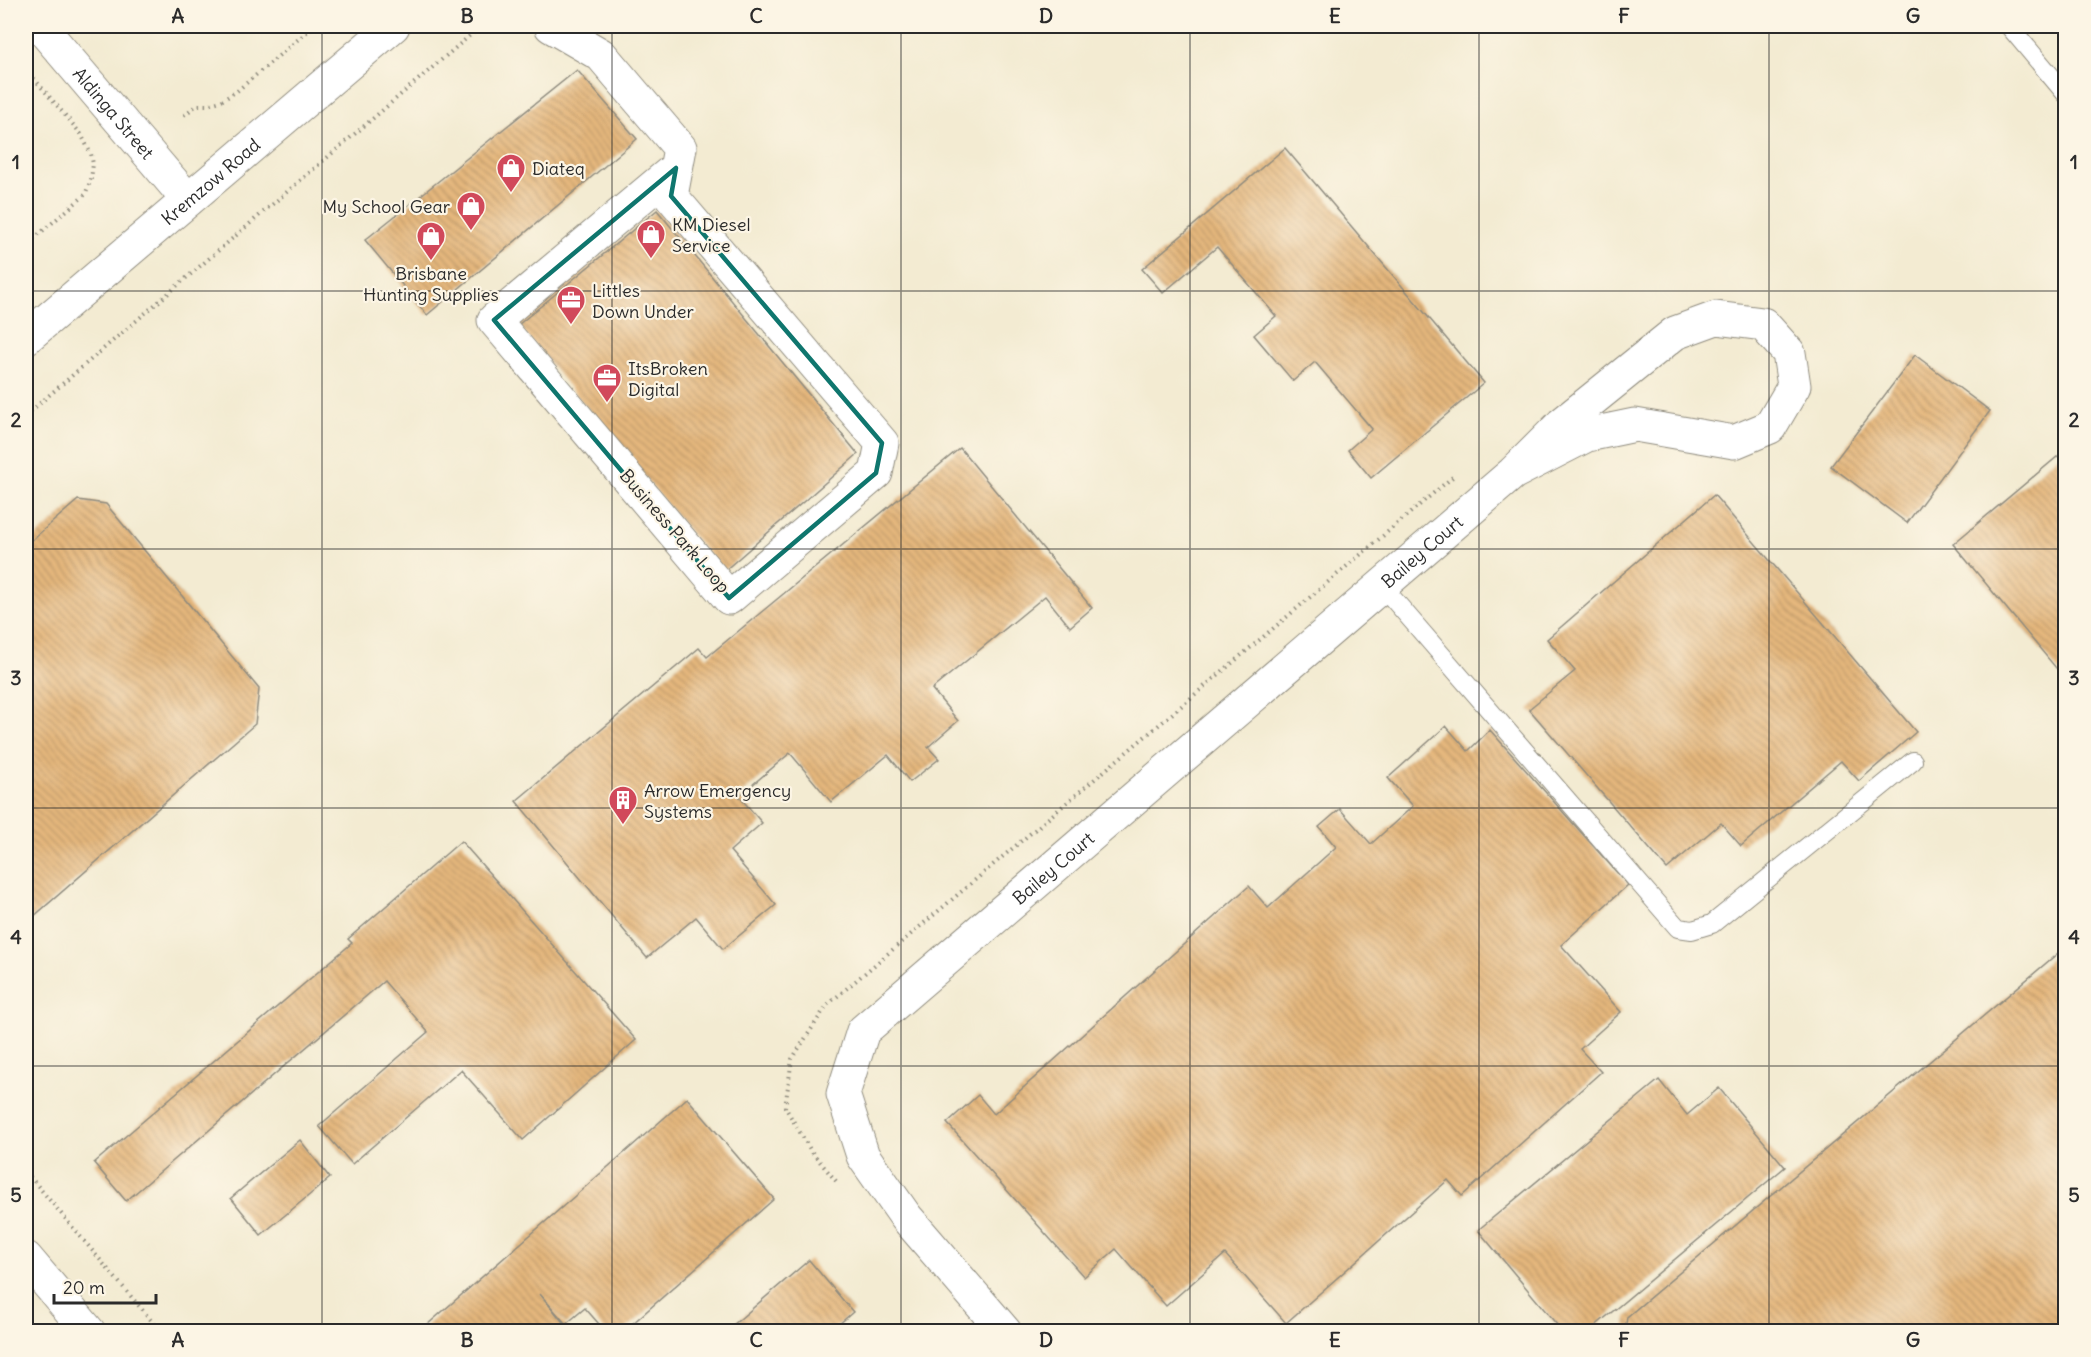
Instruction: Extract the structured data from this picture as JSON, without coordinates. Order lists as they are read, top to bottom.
{
  "streets": {
    "street": [
      "Aldinga Street",
      "Kremzow Road",
      "Business Park Loop",
      "Bailey Court"
    ]
  },
  "crossings": [
    ["Aldinga Street", "Kremzow Road"]
  ],
  "places": {
    "shop": [
      "Diateq",
      "My School Gear",
      "KM Diesel Service",
      "Brisbane Hunting Supplies"
    ],
    "office": ["Littles Down Under", "ItsBroken Digital"],
    "building": ["Arrow Emergency Systems"]
  },
  "scale_bar": "20 m",
  "grid": {
    "columns": [
      "A",
      "B",
      "C",
      "D",
      "E",
      "F",
      "G"
    ],
    "rows": [
      "1",
      "2",
      "3",
      "4",
      "5"
    ]
  }
}
